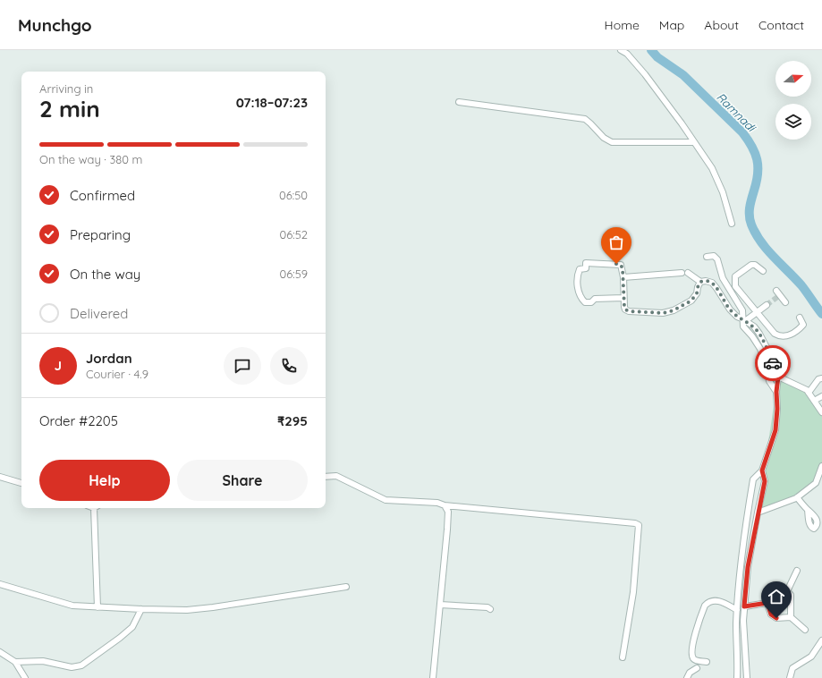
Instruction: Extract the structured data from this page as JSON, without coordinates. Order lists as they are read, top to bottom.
{
  "water": ["Ramnadi"],
  "north": "right",
  "page": {
    "header": "Munchgo",
    "nav": [
      "Home",
      "Map",
      "About",
      "Contact"
    ],
    "heading": ["2 min", "Arriving in", "07:18–07:23"],
    "panel": [
      "Jordan",
      "Courier · 4.9",
      "Order #2205",
      "₹295"
    ],
    "bar": "On the way · 380 m",
    "list": [
      ["Confirmed", "06:50"],
      ["Preparing", "06:52"],
      ["On the way", "06:59"],
      "Delivered"
    ],
    "round": "J",
    "buttons": ["Help", "Share"]
  }
}
